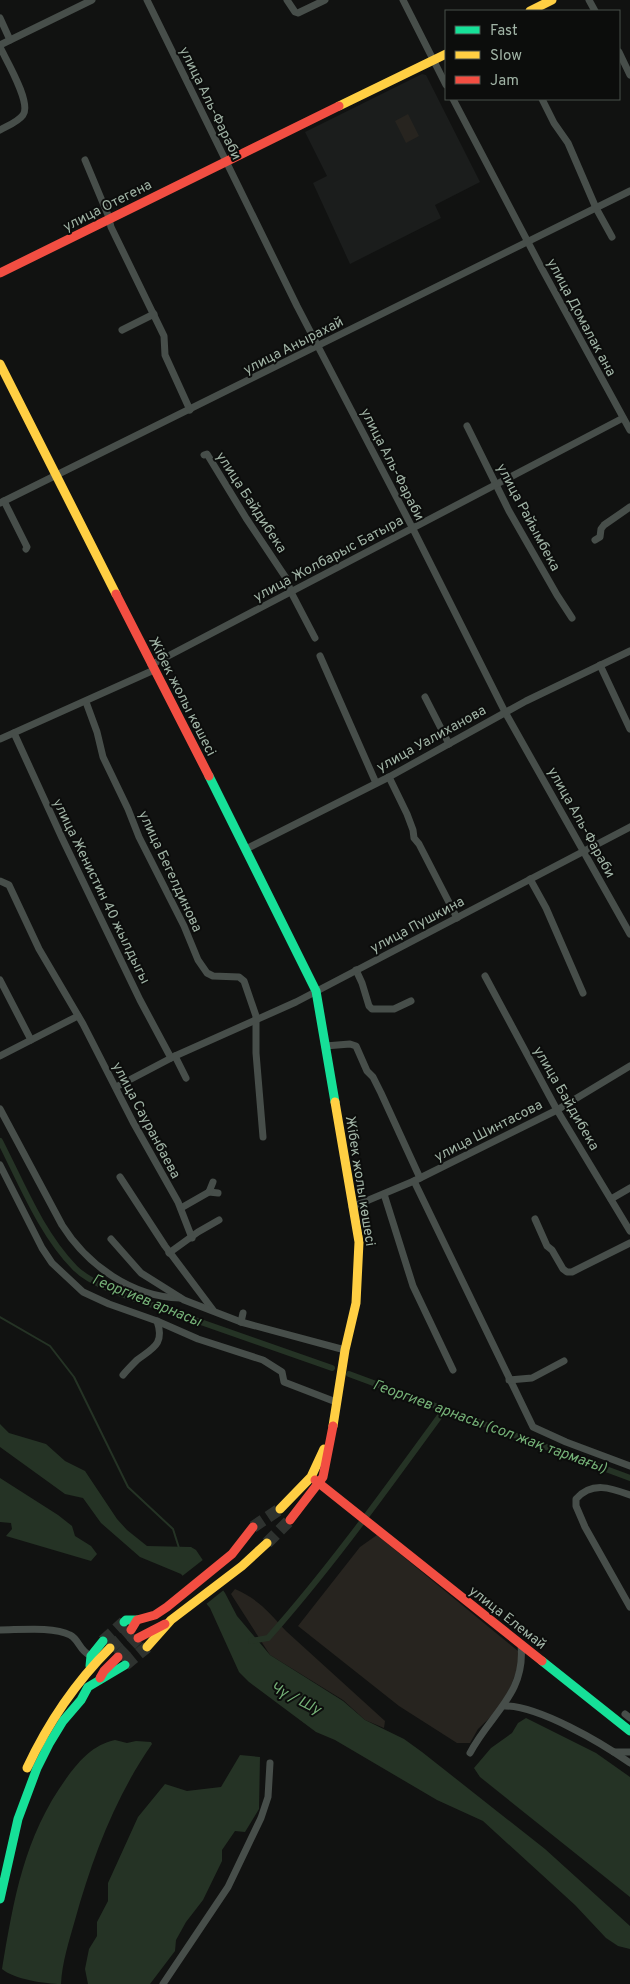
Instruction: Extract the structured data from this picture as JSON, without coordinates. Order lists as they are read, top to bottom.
{
  "streets": {
    "main road": ["улица Отегена", "Жібек жолы көшесі", "улица Елемай"],
    "street": [
      "улица Аль-Фараби",
      "улица Домалак ана",
      "улица Анырахай",
      "улица Байдибека",
      "улица Райымбека",
      "улица Жолбарыс Батыра",
      "улица Уалиханова",
      "улица Бегелдинова",
      "улица Женистин 40 жылдыгы",
      "улица Пушкина",
      "улица Сауранбаева",
      "улица Шинтасова"
    ]
  },
  "crossings": [
    ["улица Аль-Фараби", "улица Отегена"],
    ["улица Аль-Фараби", "улица Анырахай"],
    ["улица Аль-Фараби", "улица Жолбарыс Батыра"],
    ["улица Аль-Фараби", "улица Уалиханова"],
    ["улица Аль-Фараби", "улица Пушкина"],
    ["улица Домалак ана", "улица Анырахай"],
    ["улица Домалак ана", "улица Жолбарыс Батыра"],
    ["улица Анырахай", "Жібек жолы көшесі"],
    ["улица Байдибека", "улица Жолбарыс Батыра"],
    ["улица Байдибека", "улица Шинтасова"],
    ["улица Райымбека", "улица Жолбарыс Батыра"],
    ["улица Жолбарыс Батыра", "Жібек жолы көшесі"],
    ["улица Жолбарыс Батыра", "улица Бегелдинова"],
    ["улица Жолбарыс Батыра", "улица Женистин 40 жылдыгы"],
    ["Жібек жолы көшесі", "улица Уалиханова"],
    ["Жібек жолы көшесі", "улица Пушкина"],
    ["Жібек жолы көшесі", "улица Шинтасова"],
    ["Жібек жолы көшесі", "улица Елемай"],
    ["улица Бегелдинова", "улица Пушкина"],
    ["улица Женистин 40 жылдыгы", "улица Пушкина"],
    ["улица Пушкина", "улица Сауранбаева"]
  ],
  "water": ["Георгиев арнасы", "Георгиев арнасы (сол жақ тармағы)", "Чү / Шу"],
  "legend": ["Fast", "Slow", "Jam"]
}
